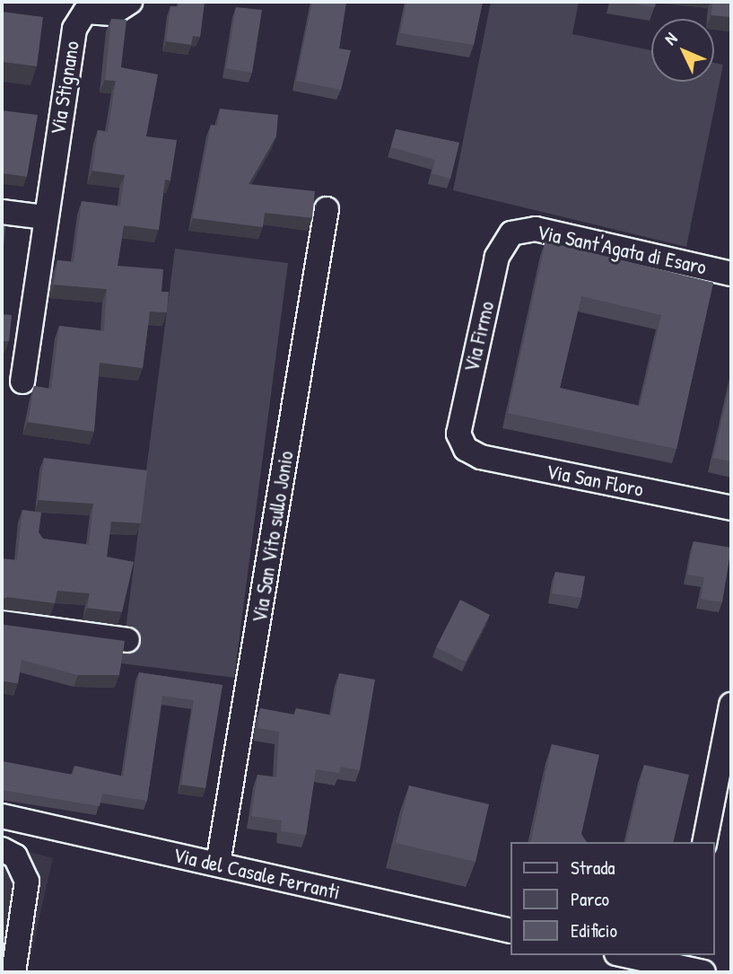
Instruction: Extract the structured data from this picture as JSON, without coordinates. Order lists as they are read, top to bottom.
{
  "streets": {
    "street": [
      "Via Stignano",
      "Via Sant'Agata di Esaro",
      "Via Firmo",
      "Via San Floro",
      "Via San Vito sullo Jonio",
      "Via del Casale Ferranti"
    ]
  },
  "crossings": [
    ["Via Sant'Agata di Esaro", "Via Firmo"],
    ["Via Firmo", "Via San Floro"],
    ["Via San Vito sullo Jonio", "Via del Casale Ferranti"]
  ],
  "legend": ["Strada", "Parco", "Edificio"],
  "north": "top left"
}
